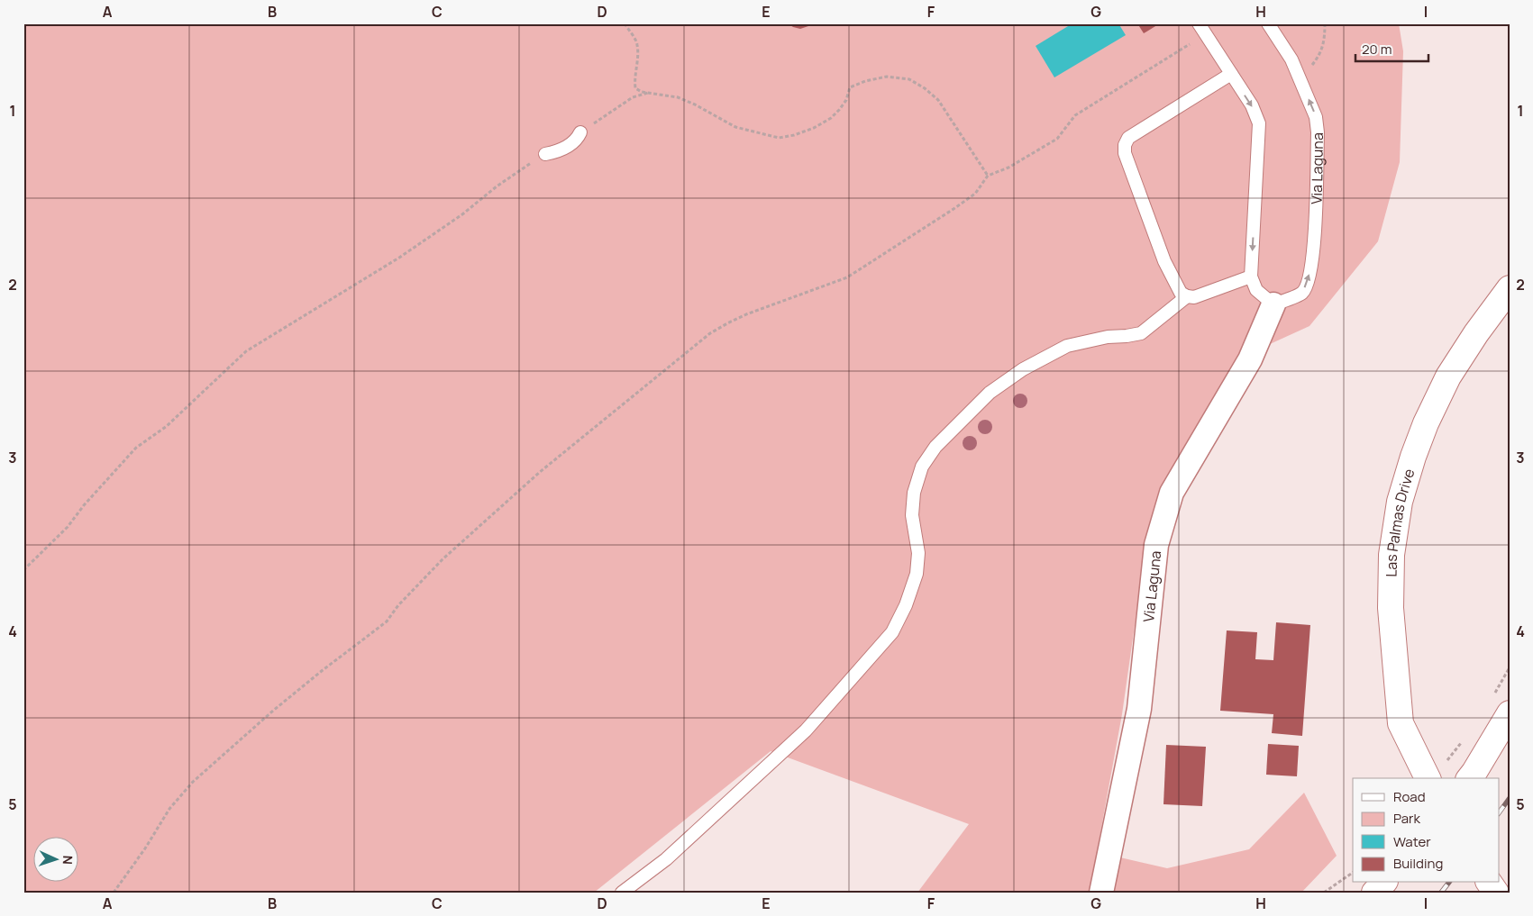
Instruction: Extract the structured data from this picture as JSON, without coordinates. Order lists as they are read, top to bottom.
{
  "streets": {
    "street": ["Via Laguna", "Las Palmas Drive"]
  },
  "legend": [
    "Road",
    "Park",
    "Water",
    "Building"
  ],
  "scale_bar": "20 m",
  "north": "right",
  "grid": {
    "columns": [
      "A",
      "B",
      "C",
      "D",
      "E",
      "F",
      "G",
      "H",
      "I"
    ],
    "rows": [
      "1",
      "2",
      "3",
      "4",
      "5"
    ]
  }
}
